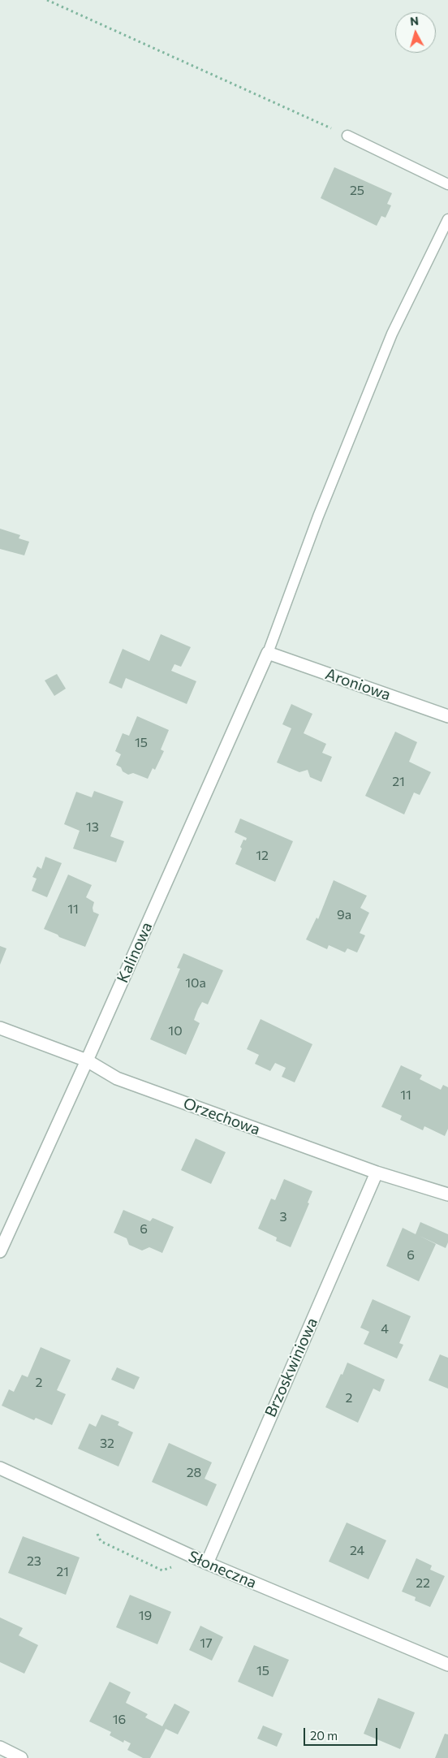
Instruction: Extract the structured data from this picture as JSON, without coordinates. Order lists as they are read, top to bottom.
{
  "streets": {
    "street": [
      "Aroniowa",
      "Kalinowa",
      "Orzechowa",
      "Brzoskwiniowa",
      "Słoneczna"
    ]
  },
  "crossings": [
    ["Aroniowa", "Kalinowa"],
    ["Kalinowa", "Orzechowa"],
    ["Orzechowa", "Brzoskwiniowa"],
    ["Brzoskwiniowa", "Słoneczna"]
  ],
  "house_numbers": [
    "25",
    "15",
    "21",
    "13",
    "12",
    "11",
    "9a",
    "10a",
    "10",
    "11",
    "3",
    "6",
    "6",
    "4",
    "2",
    "2",
    "32",
    "28",
    "24",
    "23",
    "21",
    "22",
    "19",
    "17",
    "15",
    "16"
  ],
  "scale_bar": "20 m",
  "north": "top"
}
